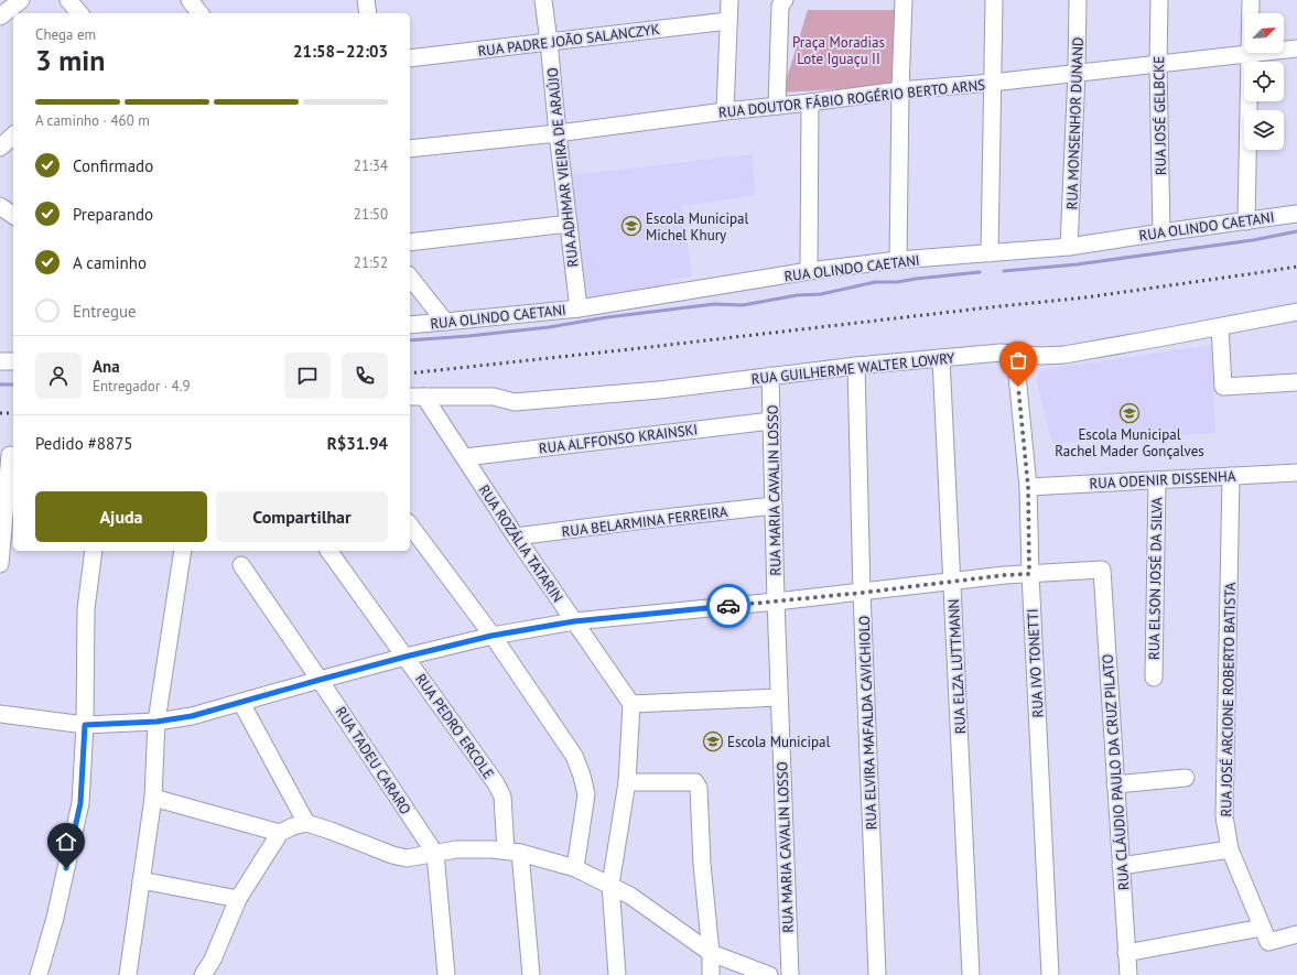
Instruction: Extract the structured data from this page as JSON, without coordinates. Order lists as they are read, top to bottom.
{
  "streets": {
    "street": [
      "RUA PADRE JOÃO SALANCZYK",
      "RUA DOUTOR FÁBIO ROGÉRIO BERTO ARNS",
      "RUA JOSÉ GELBCKE",
      "RUA MONSENHOR DUNAND",
      "RUA ADHMAR VIEIRA DE ARAÚJO",
      "RUA OLINDO CAETANI",
      "RUA GUILHERME WALTER LOWRY",
      "RUA ALFFONSO KRAINSKI",
      "RUA ODENIR DISSENHA",
      "RUA MARIA CAVALIN LOSSO",
      "RUA BELARMINA FERREIRA",
      "RUA ROZÁLIA TATARIN",
      "RUA ELSON JOSÉ DA SILVA",
      "RUA IVO TONETTI",
      "RUA ELZA LUTTMANN",
      "RUA JOSÉ ARCIONE ROBERTO BATISTA",
      "RUA ELVIRA MAFALDA CAVICHIOLO",
      "RUA PEDRO ERCOLE",
      "RUA TADEU CARARO",
      "RUA CLÁUDIO PAULO DA CRUZ PILATO"
    ]
  },
  "crossings": [
    ["RUA PADRE JOÃO SALANCZYK", "RUA ADHMAR VIEIRA DE ARAÚJO"],
    ["RUA DOUTOR FÁBIO ROGÉRIO BERTO ARNS", "RUA JOSÉ GELBCKE"],
    ["RUA DOUTOR FÁBIO ROGÉRIO BERTO ARNS", "RUA MONSENHOR DUNAND"],
    ["RUA DOUTOR FÁBIO ROGÉRIO BERTO ARNS", "RUA ADHMAR VIEIRA DE ARAÚJO"],
    ["RUA JOSÉ GELBCKE", "RUA OLINDO CAETANI"],
    ["RUA MONSENHOR DUNAND", "RUA OLINDO CAETANI"],
    ["RUA ADHMAR VIEIRA DE ARAÚJO", "RUA OLINDO CAETANI"],
    ["RUA GUILHERME WALTER LOWRY", "RUA MARIA CAVALIN LOSSO"],
    ["RUA GUILHERME WALTER LOWRY", "RUA ROZÁLIA TATARIN"],
    ["RUA GUILHERME WALTER LOWRY", "RUA IVO TONETTI"],
    ["RUA GUILHERME WALTER LOWRY", "RUA ELZA LUTTMANN"],
    ["RUA GUILHERME WALTER LOWRY", "RUA ELVIRA MAFALDA CAVICHIOLO"],
    ["RUA ALFFONSO KRAINSKI", "RUA MARIA CAVALIN LOSSO"],
    ["RUA ALFFONSO KRAINSKI", "RUA ROZÁLIA TATARIN"],
    ["RUA ODENIR DISSENHA", "RUA ELSON JOSÉ DA SILVA"],
    ["RUA ODENIR DISSENHA", "RUA IVO TONETTI"],
    ["RUA ODENIR DISSENHA", "RUA JOSÉ ARCIONE ROBERTO BATISTA"],
    ["RUA MARIA CAVALIN LOSSO", "RUA BELARMINA FERREIRA"],
    ["RUA BELARMINA FERREIRA", "RUA ROZÁLIA TATARIN"],
    ["RUA IVO TONETTI", "RUA CLÁUDIO PAULO DA CRUZ PILATO"]
  ],
  "parks": ["Praça Moradias Lote Iguaçu II"],
  "places": {
    "school or university": ["Escola Municipal Michel Khury", "Escola Municipal Rachel Mader Gonçalves", "Escola Municipal"]
  },
  "north": "top right",
  "page": {
    "heading": ["3 min", "Chega em", "21:58–22:03"],
    "panel": [
      "Ana",
      "Entregador · 4.9",
      "Pedido #8875",
      "R$31.94"
    ],
    "bar": "A caminho · 460 m",
    "list": [
      ["Confirmado", "21:34"],
      ["Preparando", "21:50"],
      ["A caminho", "21:52"],
      "Entregue"
    ],
    "buttons": ["Ajuda", "Compartilhar"]
  }
}
